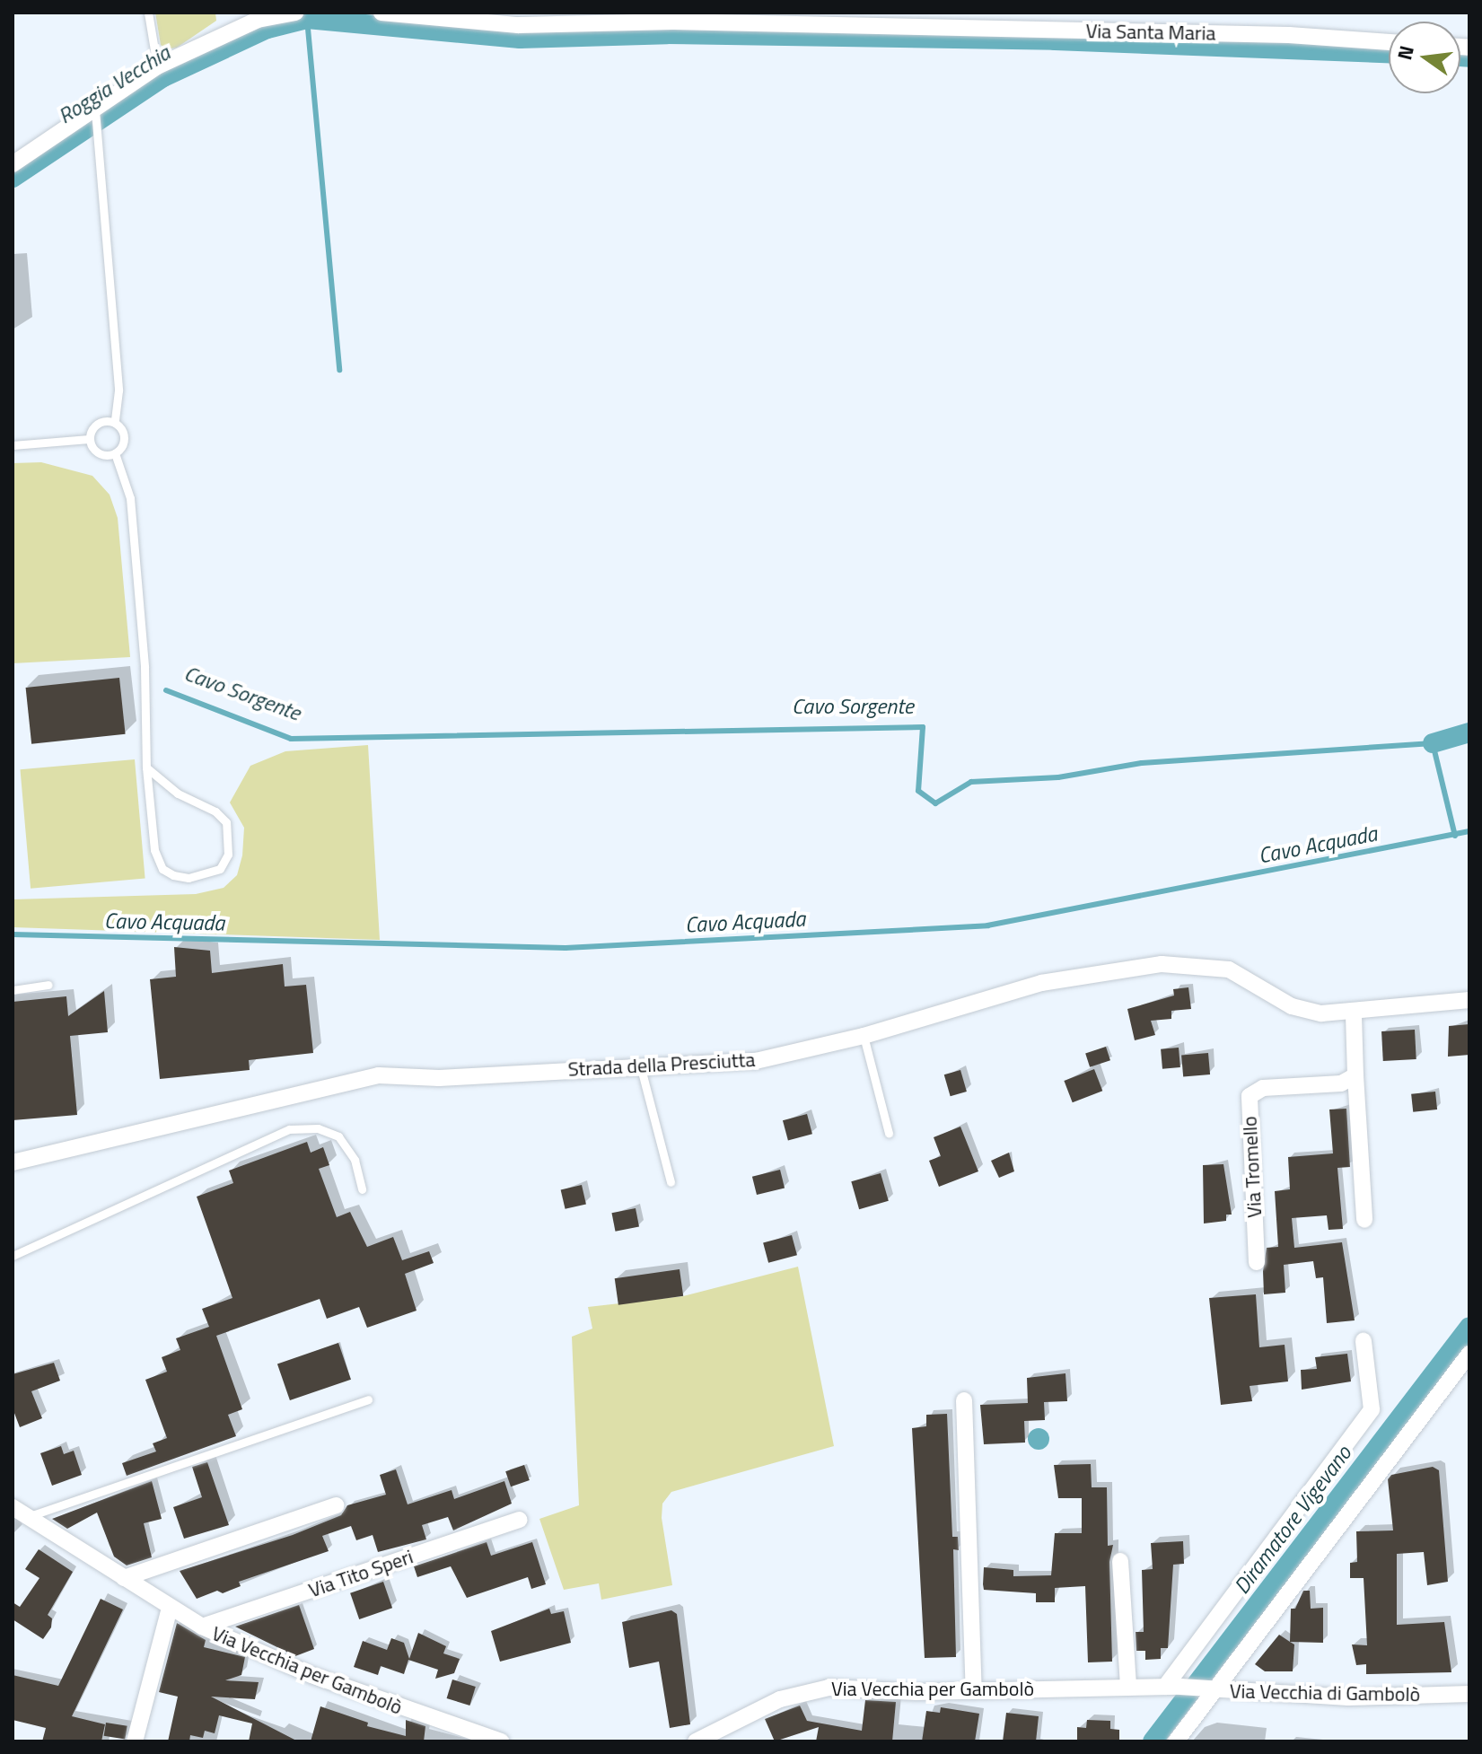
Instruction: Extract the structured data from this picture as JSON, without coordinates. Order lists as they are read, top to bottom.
{
  "streets": {
    "street": [
      "Via Santa Maria",
      "Strada della Presciutta",
      "Via Tromello",
      "Via Tito Speri",
      "Via Vecchia per Gambolò",
      "Via Vecchia di Gambolò"
    ]
  },
  "crossings": [
    ["Via Tito Speri", "Via Vecchia per Gambolò"],
    ["Via Vecchia per Gambolò", "Via Vecchia di Gambolò"]
  ],
  "water": [
    "Roggia Vecchia",
    "Cavo Sorgente",
    "Cavo Acquada",
    "Diramatore Vigevano"
  ],
  "north": "left"
}
